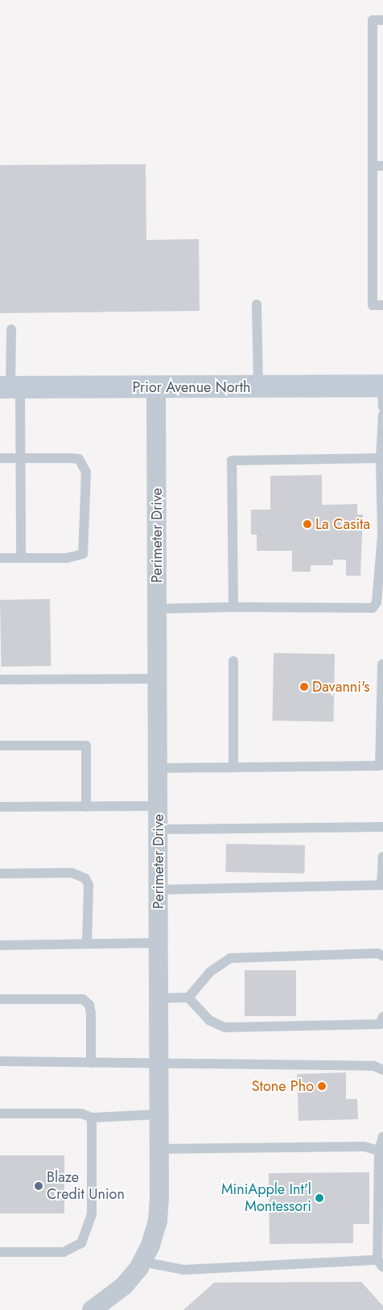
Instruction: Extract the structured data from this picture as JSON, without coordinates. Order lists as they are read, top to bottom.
{
  "streets": {
    "street": ["Prior Avenue North", "Perimeter Drive"]
  },
  "crossings": [
    ["Prior Avenue North", "Perimeter Drive"]
  ],
  "places": [
    "La Casita",
    "Davanni's",
    "Stone Pho",
    "Blaze Credit Union",
    "MiniApple Int'l Montessori"
  ]
}
